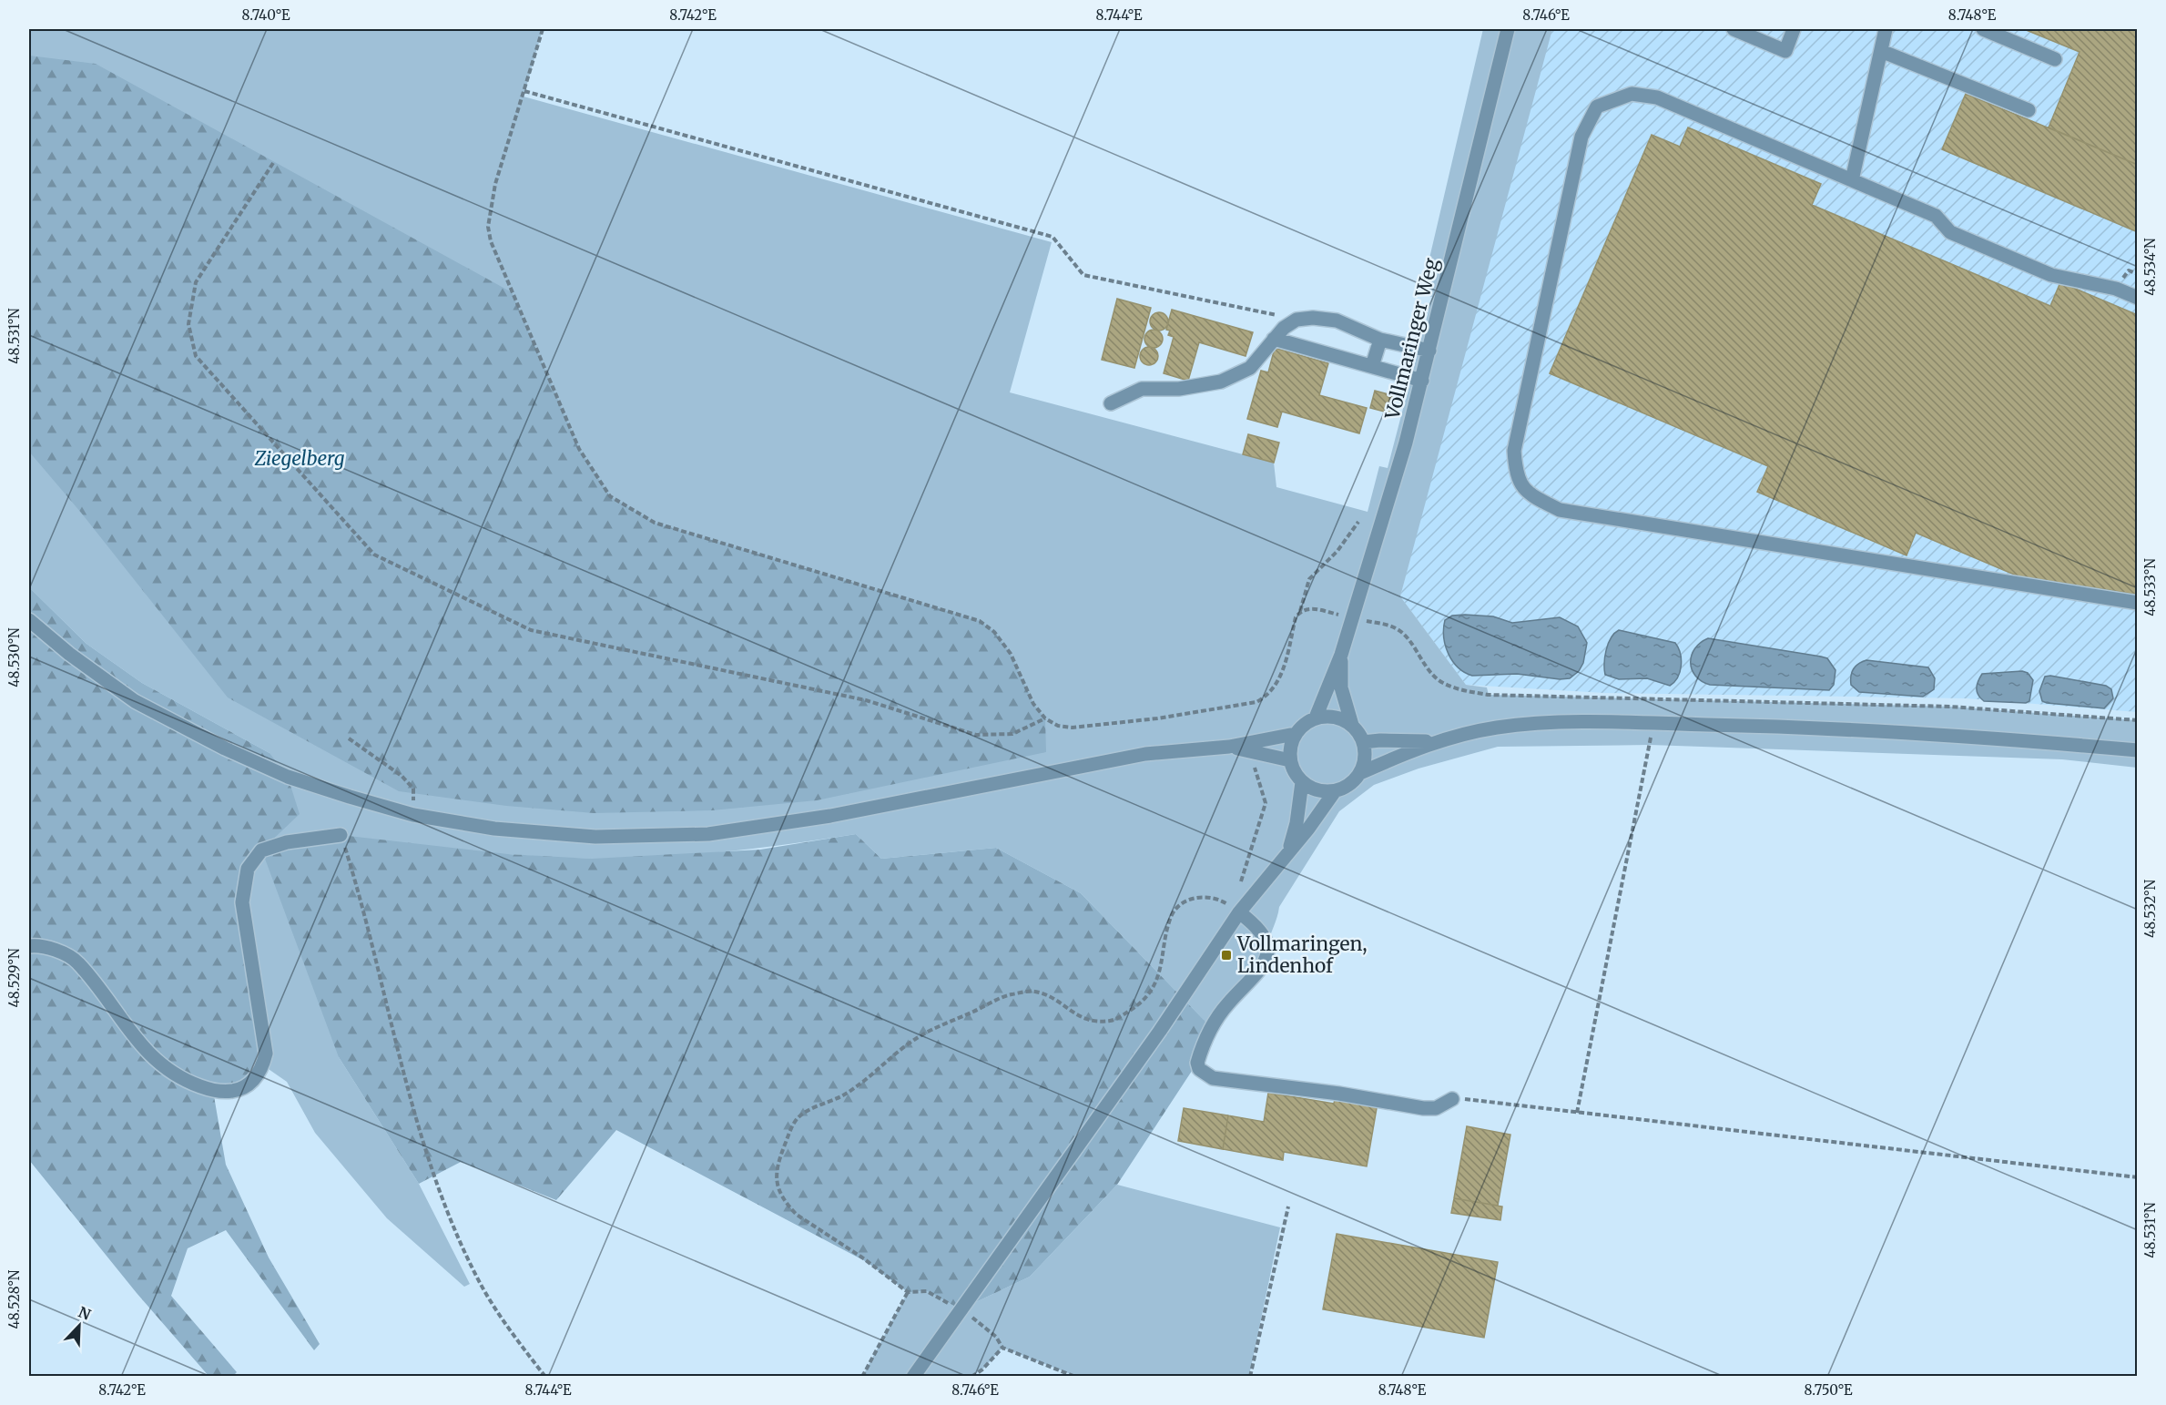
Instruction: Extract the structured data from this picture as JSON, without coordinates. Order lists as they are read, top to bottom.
{
  "streets": {
    "street": ["Vollmaringer Weg"]
  },
  "parks": ["Ziegelberg"],
  "places": {
    "transit": ["Vollmaringen, Lindenhof"]
  },
  "north": "top right",
  "coordinates": [
    "8.740°E",
    "8.742°E",
    "8.744°E",
    "8.746°E",
    "8.748°E",
    "48.534°N",
    "48.531°N",
    "48.533°N",
    "48.530°N",
    "48.532°N",
    "48.529°N",
    "48.528°N",
    "8.750°E"
  ]
}
